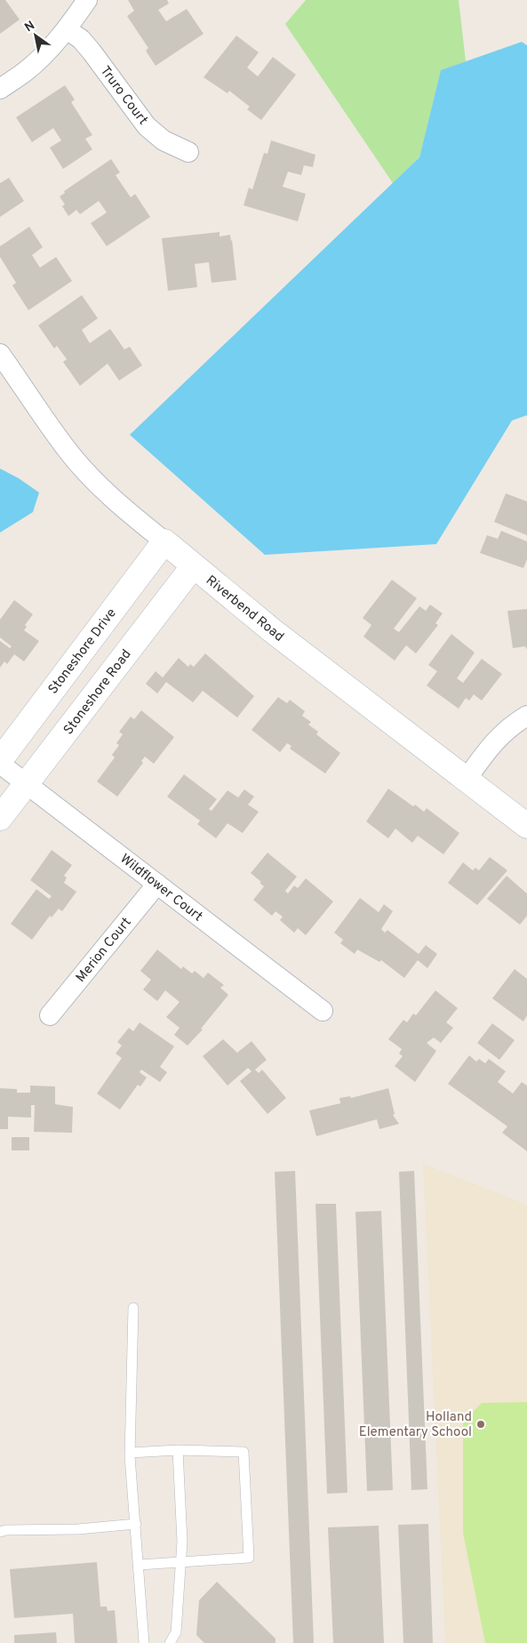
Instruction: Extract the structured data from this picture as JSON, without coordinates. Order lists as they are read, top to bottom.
{
  "streets": {
    "street": [
      "Truro Court",
      "Riverbend Road",
      "Stoneshore Drive",
      "Stoneshore Road",
      "Wildflower Court",
      "Merion Court"
    ]
  },
  "crossings": [
    ["Riverbend Road", "Stoneshore Drive"],
    ["Riverbend Road", "Stoneshore Road"],
    ["Stoneshore Road", "Wildflower Court"],
    ["Wildflower Court", "Merion Court"]
  ],
  "places": ["Holland Elementary School"],
  "north": "top left"
}
